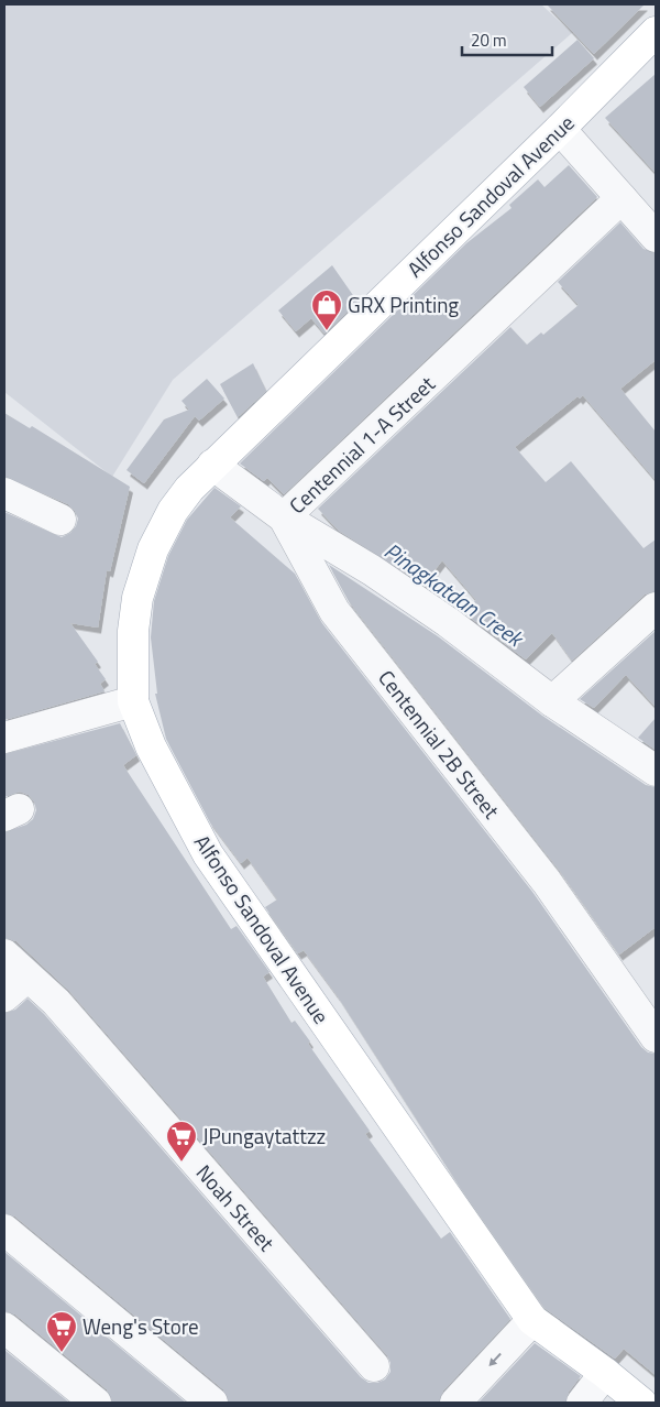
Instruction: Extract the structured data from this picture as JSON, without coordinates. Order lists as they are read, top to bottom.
{
  "streets": {
    "main road": ["Alfonso Sandoval Avenue"],
    "street": ["Centennial 1-A Street", "Centennial 2B Street", "Noah Street"]
  },
  "crossings": [
    ["Alfonso Sandoval Avenue", "Centennial 2B Street"],
    ["Centennial 1-A Street", "Centennial 2B Street"]
  ],
  "water": ["Pinagkatdan Creek"],
  "places": {
    "shop": ["GRX Printing"],
    "supermarket": ["JPungaytattzz", "Weng's Store"]
  },
  "scale_bar": "20 m"
}
